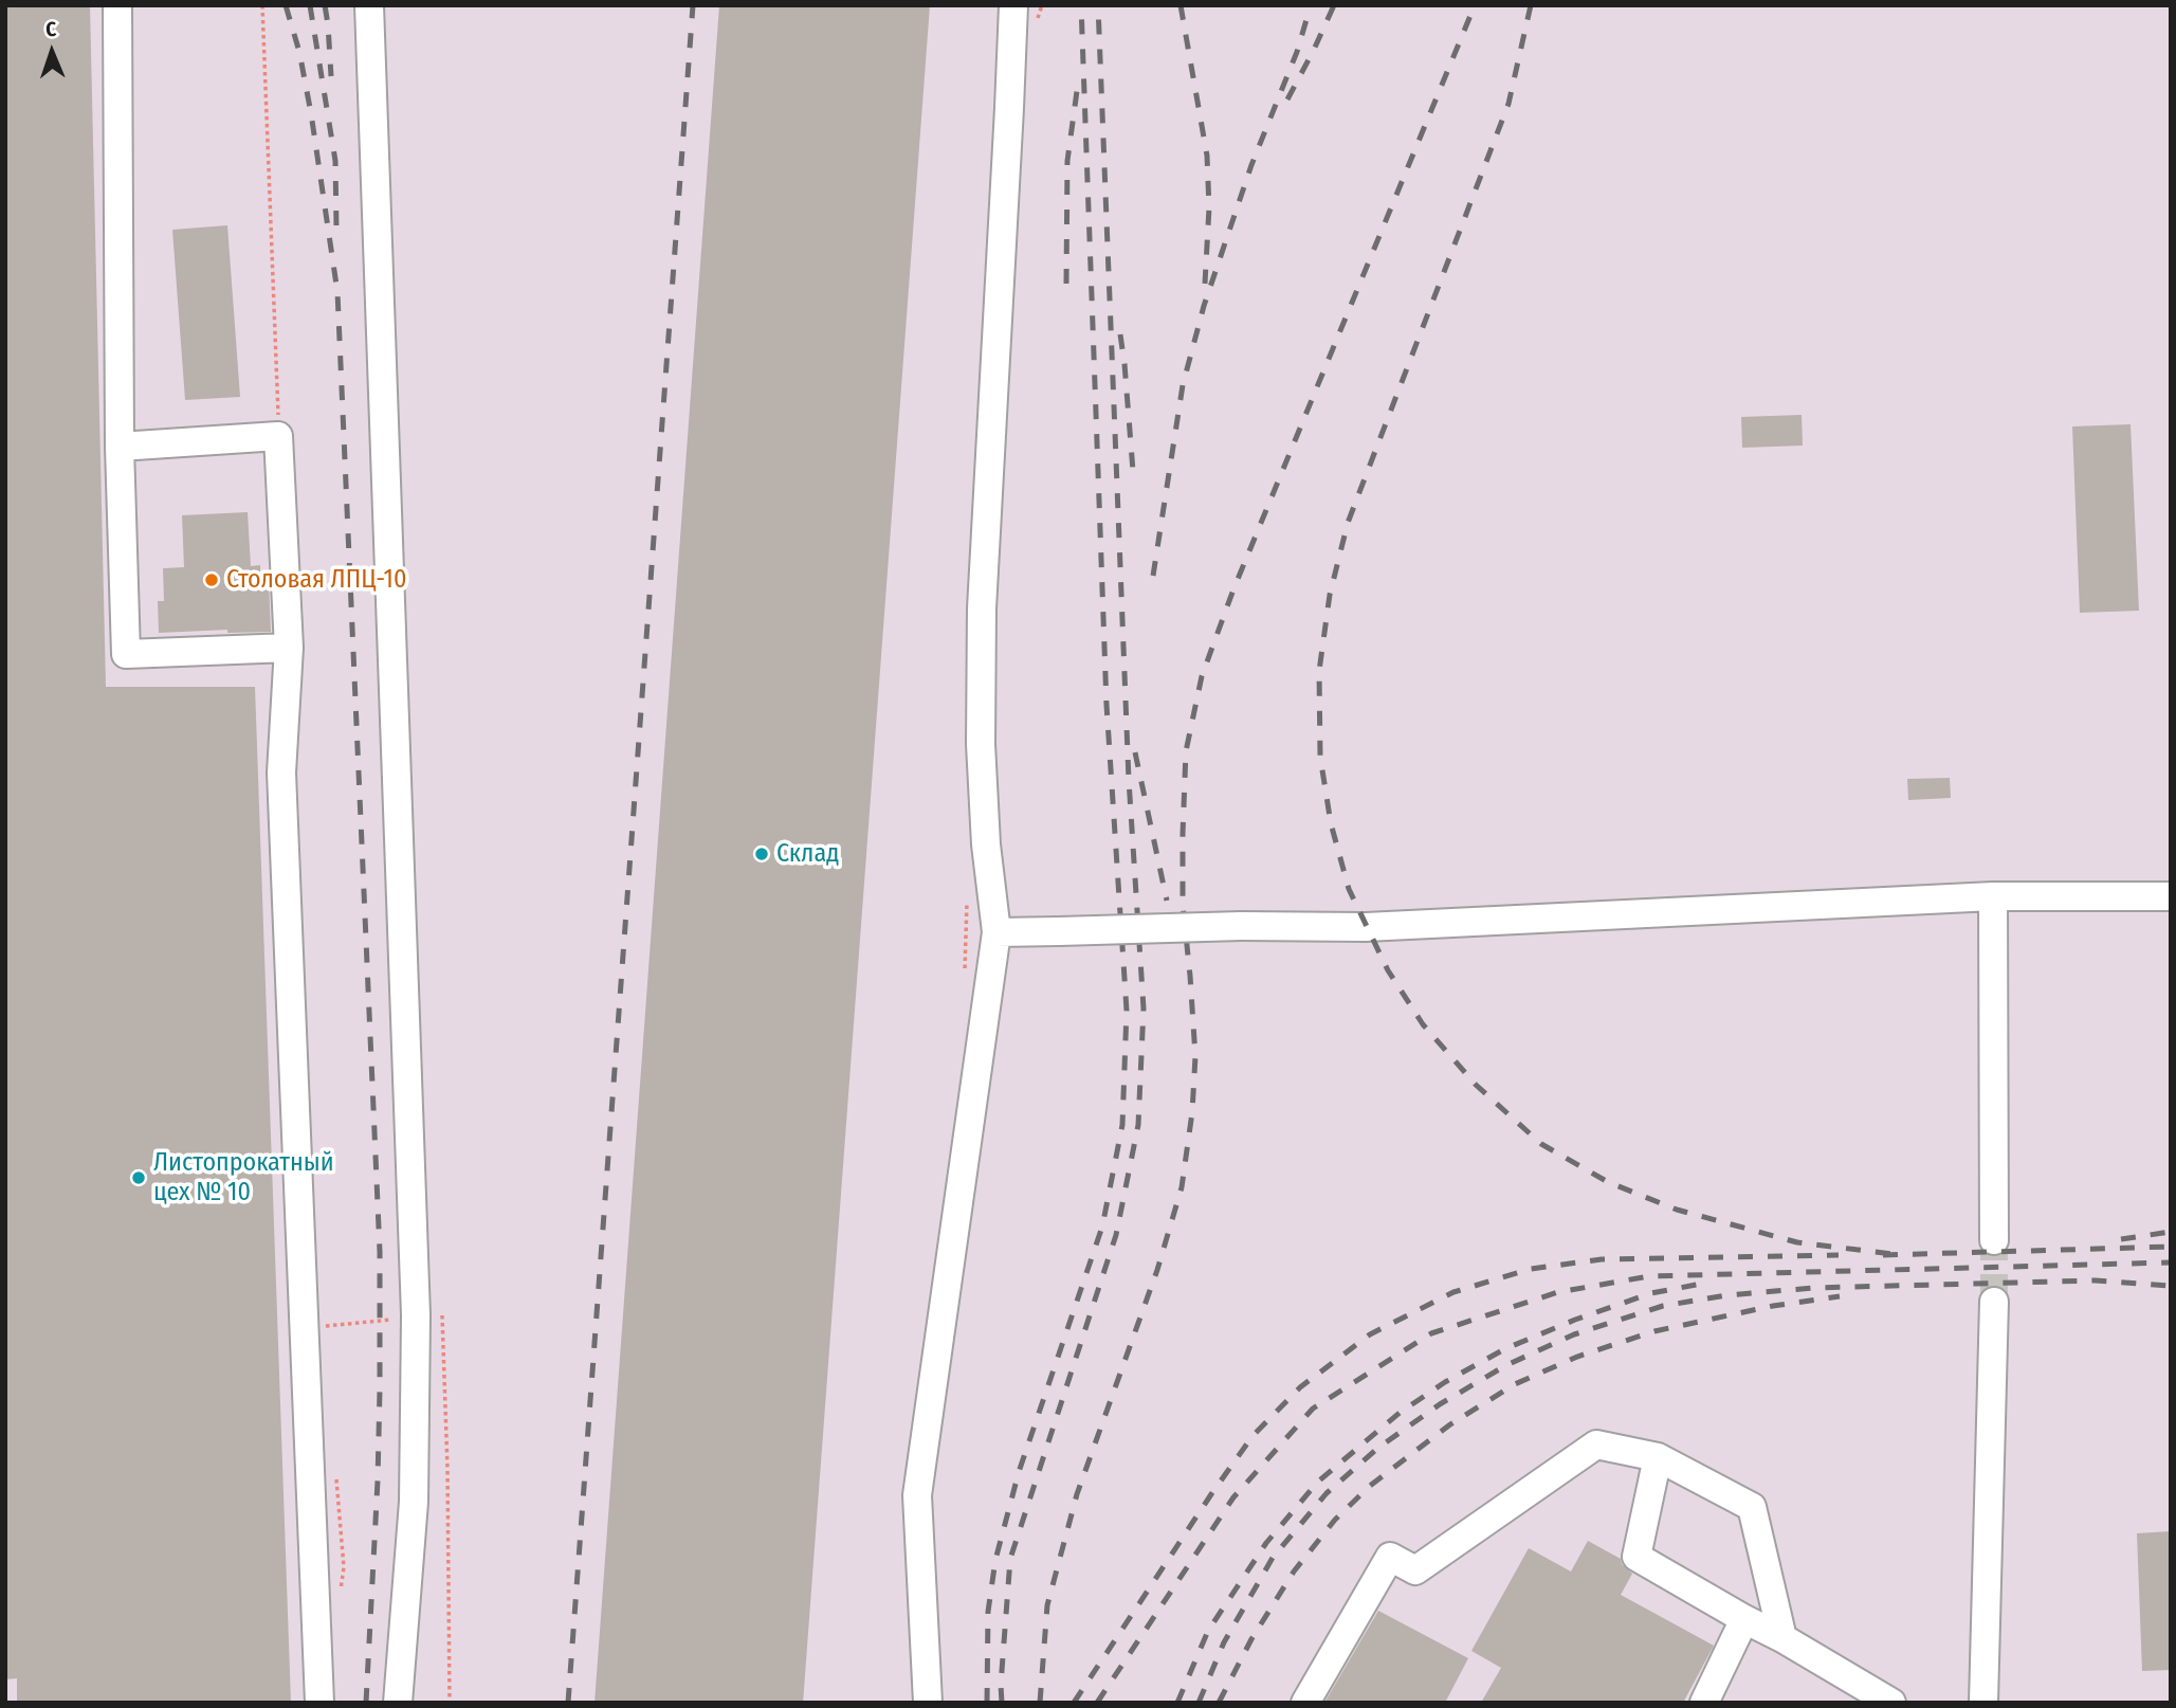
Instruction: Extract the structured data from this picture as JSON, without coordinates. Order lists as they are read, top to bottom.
{
  "places": ["Столовая ЛПЦ-10", "Склад", "Листопрокатный цех № 10"],
  "north": "top"
}
